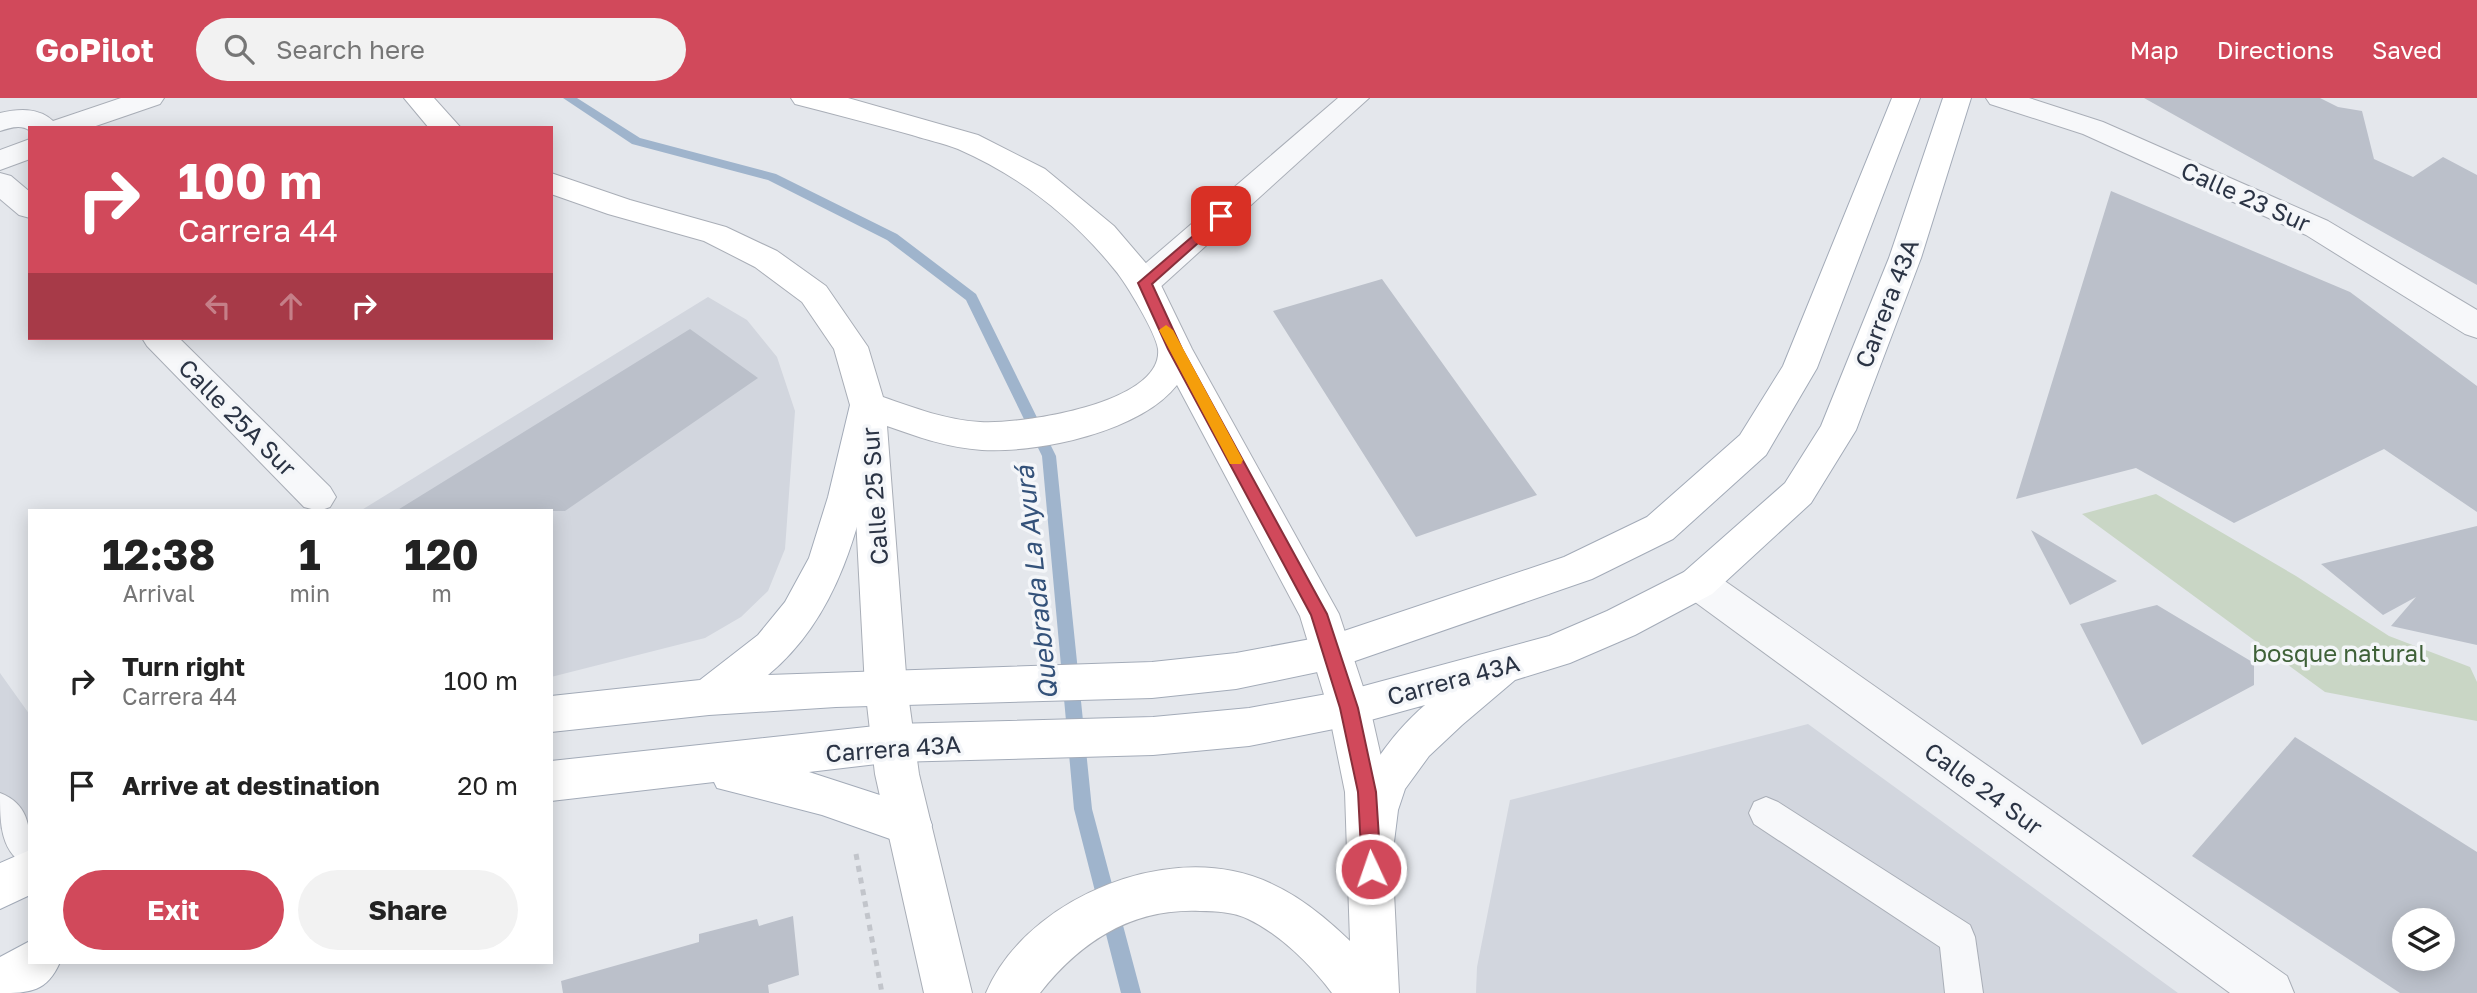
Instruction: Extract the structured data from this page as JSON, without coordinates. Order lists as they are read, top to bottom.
{
  "streets": {
    "main road": ["Carrera 43A", "Calle 25 Sur"],
    "street": ["Calle 23 Sur", "Calle 25A Sur", "Calle 24 Sur"]
  },
  "crossings": [
    ["Carrera 43A", "Calle 25 Sur"],
    ["Carrera 43A", "Calle 24 Sur"]
  ],
  "water": ["Quebrada La Ayurá"],
  "parks": ["bosque natural"],
  "page": {
    "header": "GoPilot",
    "search": "Search here",
    "nav": ["Map", "Directions", "Saved"],
    "turn": ["100 m", "Carrera 44"],
    "eta": [
      "12:38",
      "Arrival",
      "1",
      "min",
      "120",
      "m"
    ],
    "list": [
      {
        "name": "Turn right",
        "note": "Carrera 44",
        "value": "100 m"
      },
      {
        "name": "Arrive at destination",
        "value": "20 m"
      }
    ],
    "buttons": ["Exit", "Share"]
  }
}
